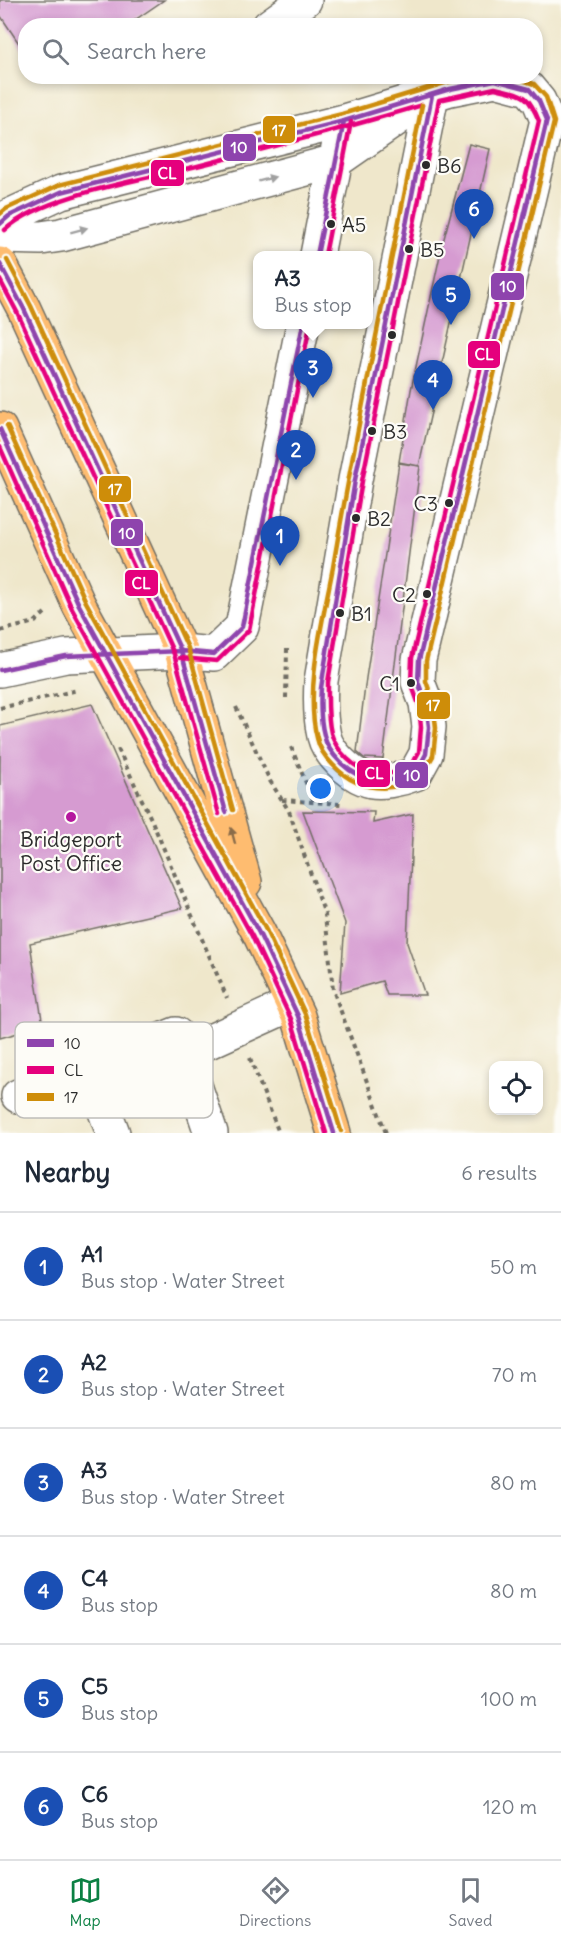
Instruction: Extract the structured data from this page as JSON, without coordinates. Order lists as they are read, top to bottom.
{
  "places": [
    "B6",
    "A5",
    "B5",
    "B3",
    "C3",
    "B2",
    "C2",
    "B1",
    "C1",
    "Bridgeport Post Office"
  ],
  "lines": ["transit line 10", "transit line 17", "transit line CL"],
  "legend": ["10", "CL", "17"],
  "page": {
    "search": "Search here",
    "pins": [
      "6",
      "5",
      "3",
      "4",
      "2",
      "1"
    ],
    "popup": ["A3", "Bus stop"],
    "heading": ["Nearby", "6 results"],
    "list": [
      {
        "mark": "1",
        "name": "A1",
        "note": "Bus stop · Water Street",
        "value": "50 m"
      },
      {
        "mark": "2",
        "name": "A2",
        "note": "Bus stop · Water Street",
        "value": "70 m"
      },
      {
        "mark": "3",
        "name": "A3",
        "note": "Bus stop · Water Street",
        "value": "80 m"
      },
      {
        "mark": "4",
        "name": "C4",
        "note": "Bus stop",
        "value": "80 m"
      },
      {
        "mark": "5",
        "name": "C5",
        "note": "Bus stop",
        "value": "100 m"
      },
      {
        "mark": "6",
        "name": "C6",
        "note": "Bus stop",
        "value": "120 m"
      }
    ],
    "nav": ["Map", "Directions", "Saved"]
  }
}
